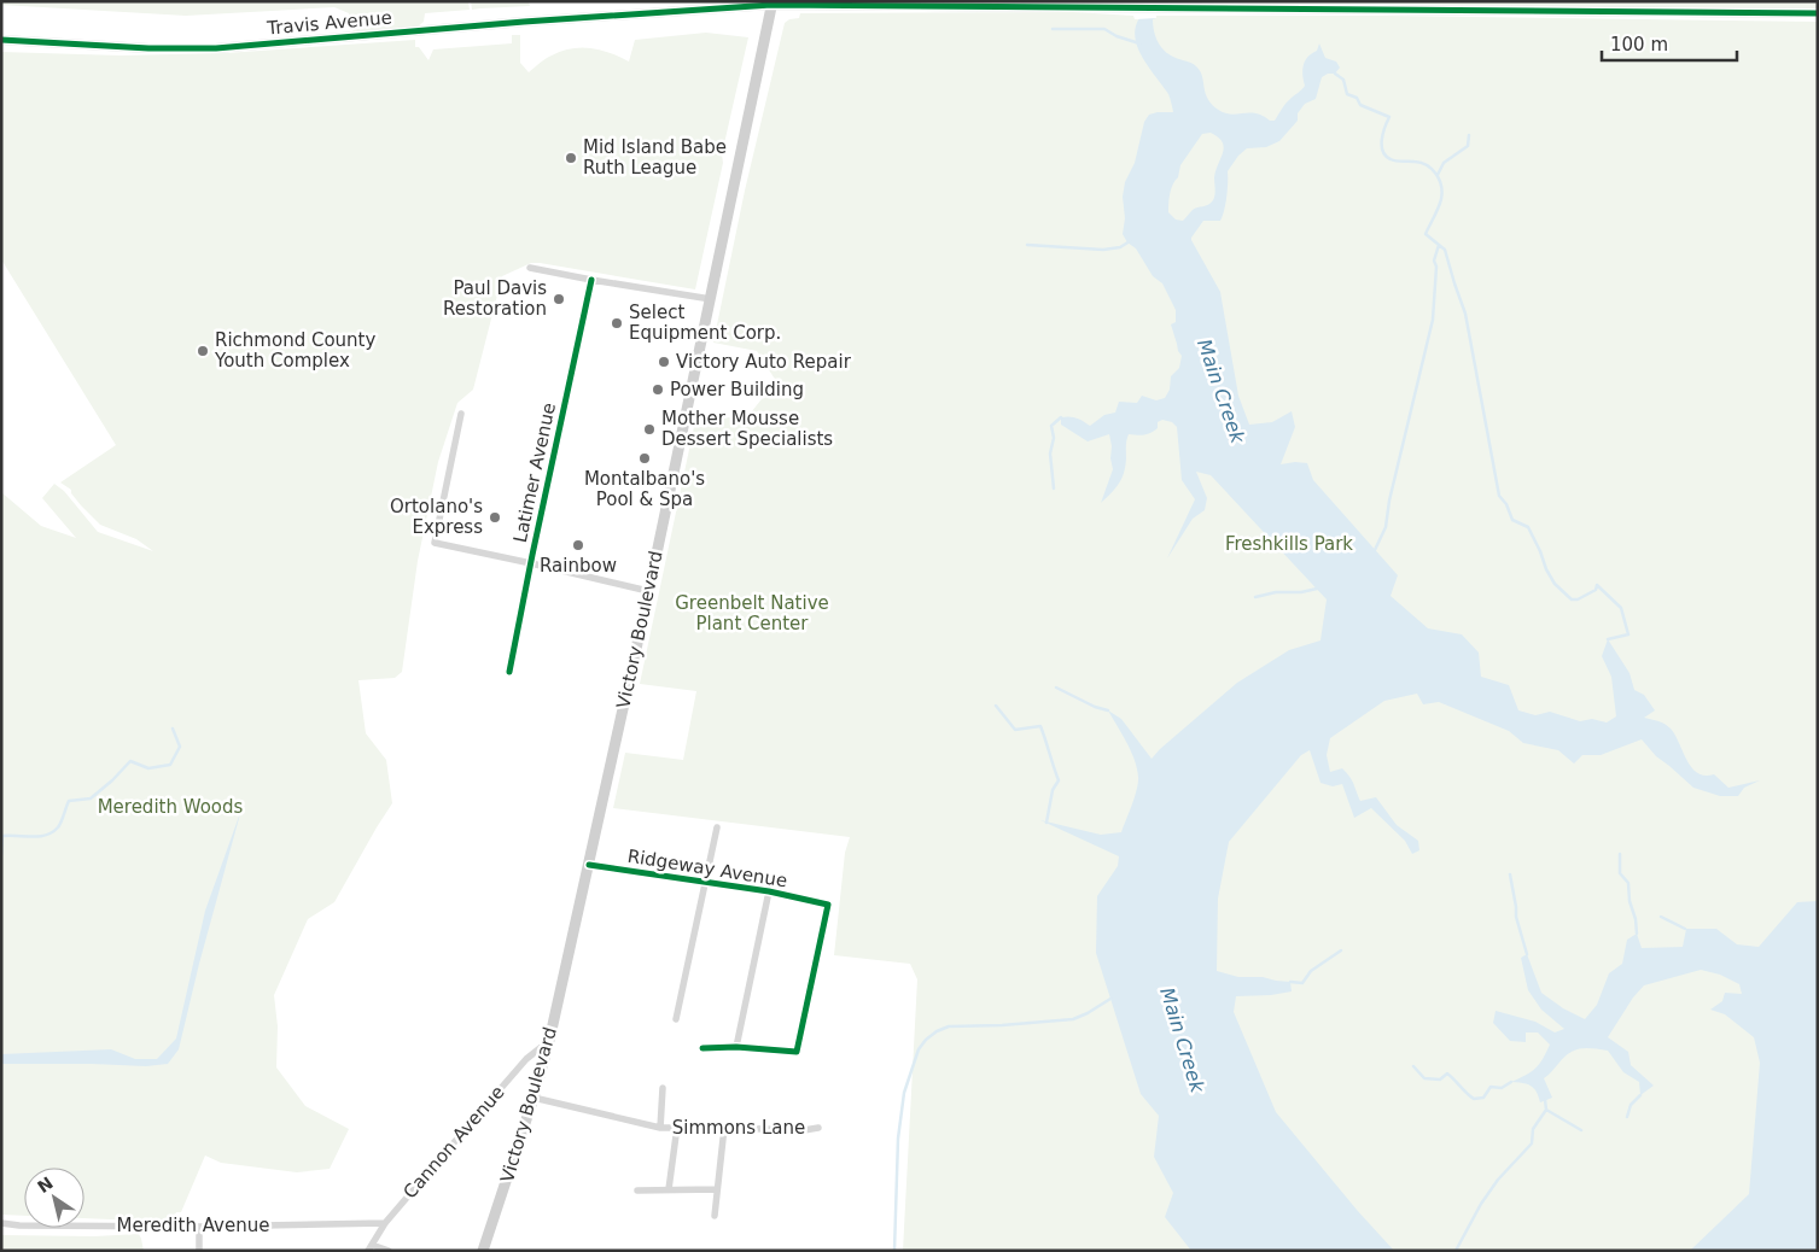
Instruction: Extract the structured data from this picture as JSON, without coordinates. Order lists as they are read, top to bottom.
{
  "streets": {
    "main road": ["Victory Boulevard"],
    "street": [
      "Travis Avenue",
      "Latimer Avenue",
      "Ridgeway Avenue",
      "Simmons Lane",
      "Cannon Avenue",
      "Meredith Avenue"
    ]
  },
  "crossings": [
    ["Travis Avenue", "Victory Boulevard"],
    ["Victory Boulevard", "Ridgeway Avenue"],
    ["Victory Boulevard", "Simmons Lane"],
    ["Victory Boulevard", "Cannon Avenue"],
    ["Cannon Avenue", "Meredith Avenue"]
  ],
  "water": ["Main Creek"],
  "parks": ["Freshkills Park", "Greenbelt Native Plant Center", "Meredith Woods"],
  "places": [
    "Mid Island Babe Ruth League",
    "Paul Davis Restoration",
    "Select Equipment Corp.",
    "Richmond County Youth Complex",
    "Victory Auto Repair",
    "Power Building",
    "Mother Mousse Dessert Specialists",
    "Montalbano's Pool & Spa",
    "Ortolano's Express",
    "Rainbow"
  ],
  "scale_bar": "100 m",
  "north": "top left"
}
